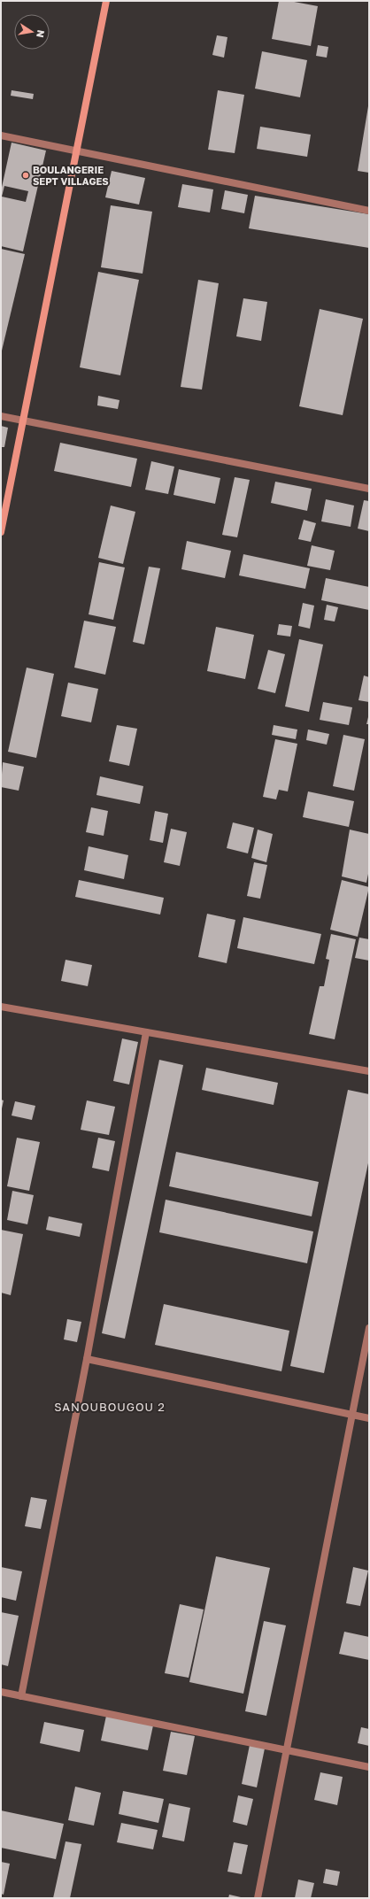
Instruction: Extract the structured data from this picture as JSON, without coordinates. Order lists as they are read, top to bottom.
{
  "districts": ["SANOUBOUGOU 2"],
  "places": ["BOULANGERIE SEPT VILLAGES"],
  "north": "right"
}
